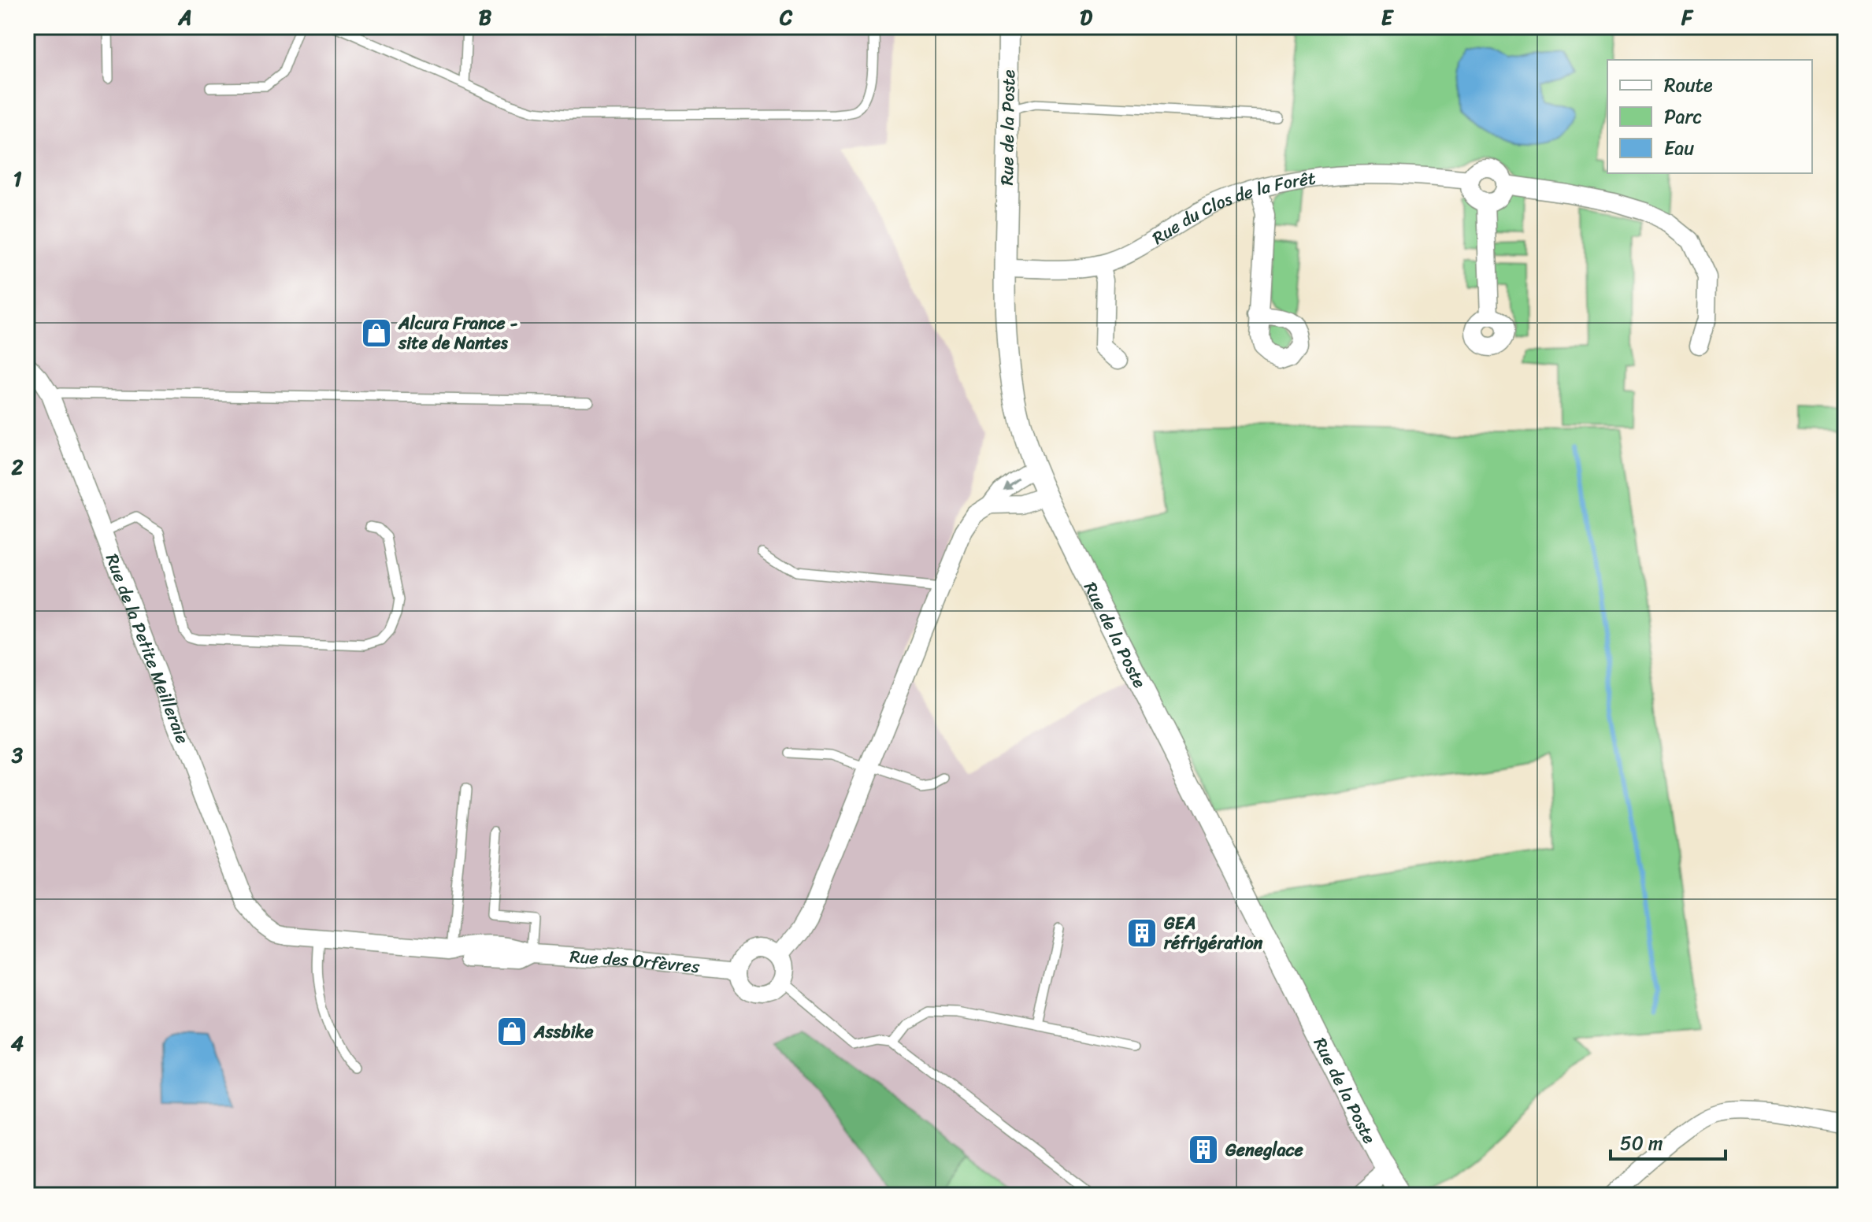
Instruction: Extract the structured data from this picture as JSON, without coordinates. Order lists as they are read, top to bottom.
{
  "streets": {
    "street": [
      "Rue de la Poste",
      "Rue du Clos de la Forêt",
      "Rue de la Petite Meilleraie",
      "Rue des Orfèvres"
    ]
  },
  "crossings": [
    ["Rue de la Poste", "Rue du Clos de la Forêt"],
    ["Rue de la Petite Meilleraie", "Rue des Orfèvres"]
  ],
  "places": {
    "shop": ["Alcura France - site de Nantes", "Assbike"],
    "building": ["GEA réfrigération", "Geneglace"]
  },
  "legend": ["Route", "Parc", "Eau"],
  "scale_bar": "50 m",
  "grid": {
    "columns": [
      "A",
      "B",
      "C",
      "D",
      "E",
      "F"
    ],
    "rows": [
      "1",
      "2",
      "3",
      "4"
    ]
  }
}
